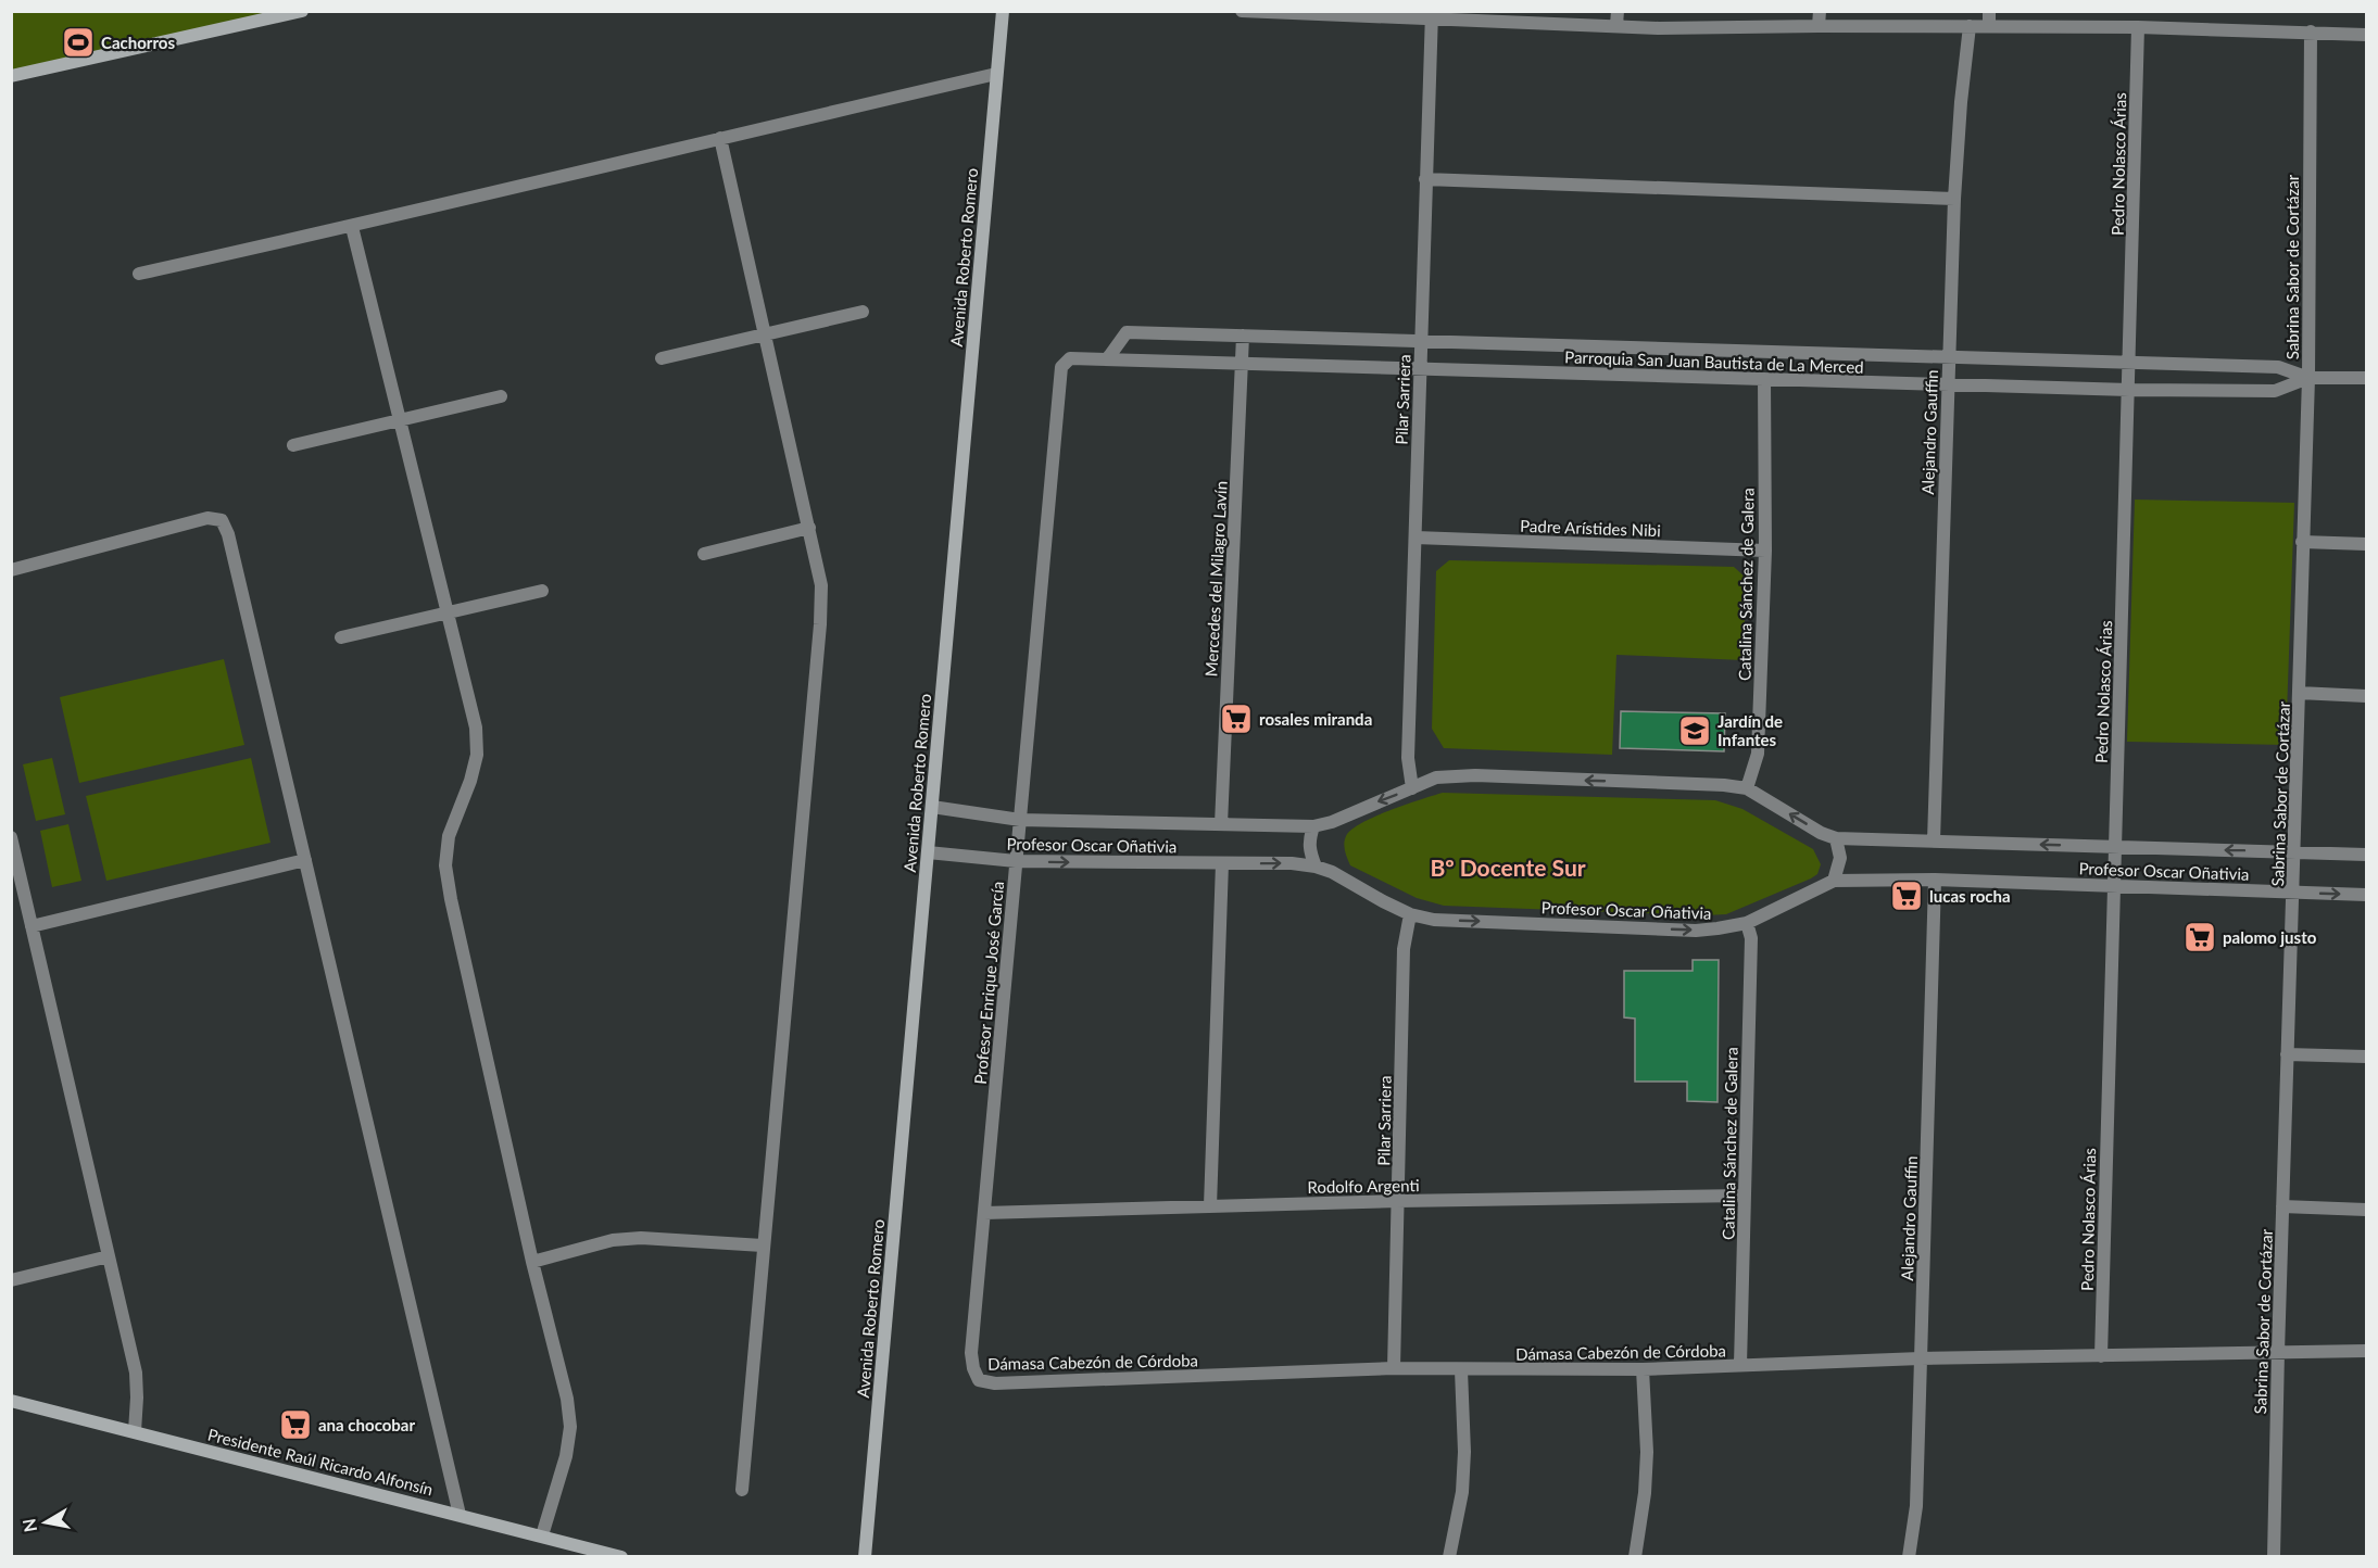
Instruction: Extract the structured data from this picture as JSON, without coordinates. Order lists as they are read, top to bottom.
{
  "streets": {
    "main road": ["Avenida Roberto Romero", "Presidente Raúl Ricardo Alfonsín"],
    "street": [
      "Pedro Nolasco Árias",
      "Sabrina Sabor de Cortázar",
      "Parroquia San Juan Bautista de La Merced",
      "Pilar Sarriera",
      "Alejandro Gauffin",
      "Padre Arístides Nibi",
      "Mercedes del Milagro Lavín",
      "Catalina Sánchez de Galera",
      "Profesor Oscar Oñativia",
      "Profesor Enrique José García",
      "Rodolfo Argenti",
      "Dámasa Cabezón de Córdoba"
    ]
  },
  "crossings": [
    ["Pedro Nolasco Árias", "Parroquia San Juan Bautista de La Merced"],
    ["Pedro Nolasco Árias", "Profesor Oscar Oñativia"],
    ["Pedro Nolasco Árias", "Dámasa Cabezón de Córdoba"],
    ["Avenida Roberto Romero", "Profesor Oscar Oñativia"],
    ["Sabrina Sabor de Cortázar", "Parroquia San Juan Bautista de La Merced"],
    ["Sabrina Sabor de Cortázar", "Profesor Oscar Oñativia"],
    ["Sabrina Sabor de Cortázar", "Dámasa Cabezón de Córdoba"],
    ["Parroquia San Juan Bautista de La Merced", "Pilar Sarriera"],
    ["Parroquia San Juan Bautista de La Merced", "Alejandro Gauffin"],
    ["Parroquia San Juan Bautista de La Merced", "Mercedes del Milagro Lavín"],
    ["Parroquia San Juan Bautista de La Merced", "Catalina Sánchez de Galera"],
    ["Parroquia San Juan Bautista de La Merced", "Profesor Enrique José García"],
    ["Pilar Sarriera", "Padre Arístides Nibi"],
    ["Pilar Sarriera", "Profesor Oscar Oñativia"],
    ["Pilar Sarriera", "Rodolfo Argenti"],
    ["Pilar Sarriera", "Dámasa Cabezón de Córdoba"],
    ["Alejandro Gauffin", "Profesor Oscar Oñativia"],
    ["Alejandro Gauffin", "Dámasa Cabezón de Córdoba"],
    ["Padre Arístides Nibi", "Catalina Sánchez de Galera"],
    ["Mercedes del Milagro Lavín", "Profesor Oscar Oñativia"],
    ["Catalina Sánchez de Galera", "Profesor Oscar Oñativia"],
    ["Catalina Sánchez de Galera", "Rodolfo Argenti"],
    ["Catalina Sánchez de Galera", "Dámasa Cabezón de Córdoba"],
    ["Profesor Oscar Oñativia", "Profesor Enrique José García"],
    ["Profesor Enrique José García", "Rodolfo Argenti"],
    ["Profesor Enrique José García", "Dámasa Cabezón de Córdoba"]
  ],
  "districts": ["Bº Docente Sur"],
  "places": {
    "sports": ["Cachorros"],
    "supermarket": [
      "rosales miranda",
      "lucas rocha",
      "palomo justo",
      "ana chocobar"
    ],
    "school or university": ["Jardín de Infantes"]
  },
  "north": "left"
}
